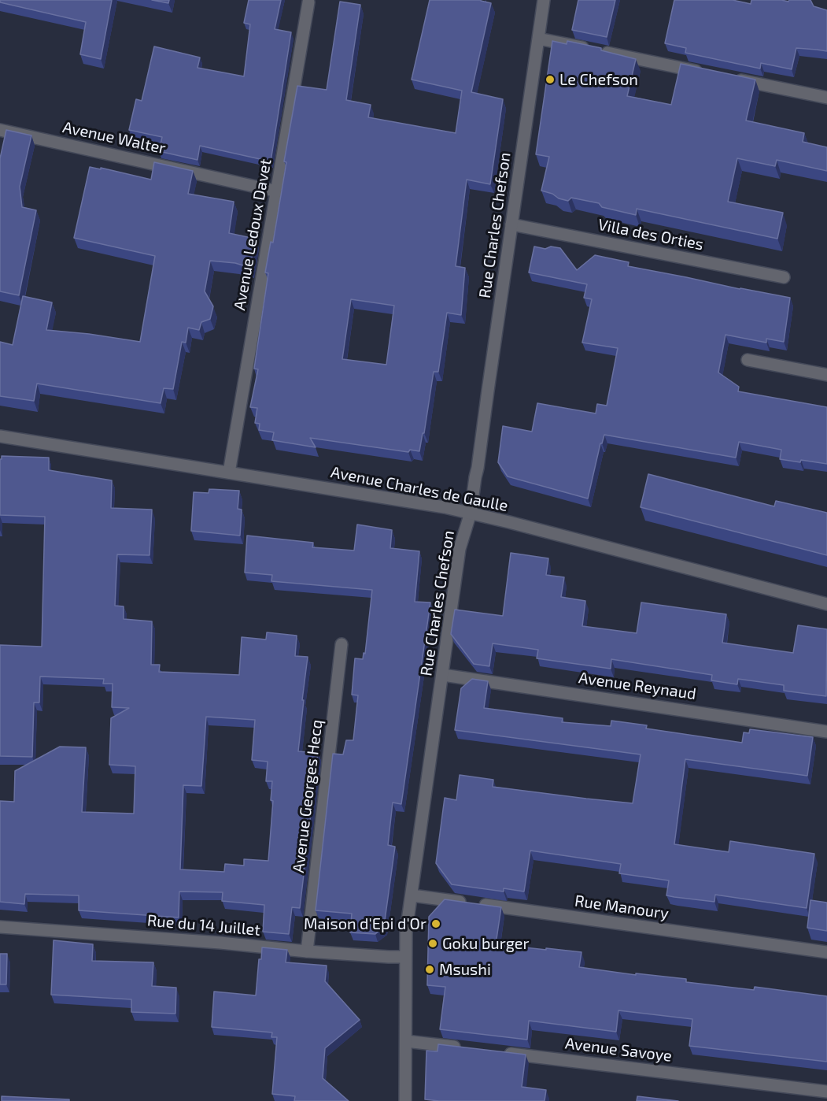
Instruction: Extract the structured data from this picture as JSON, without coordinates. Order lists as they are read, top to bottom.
{
  "streets": {
    "street": [
      "Avenue Walter",
      "Rue Charles Chefson",
      "Avenue Ledoux Davet",
      "Villa des Orties",
      "Avenue Charles de Gaulle",
      "Avenue Reynaud",
      "Avenue Georges Hecq",
      "Rue Manoury",
      "Rue du 14 Juillet",
      "Avenue Savoye"
    ]
  },
  "crossings": [
    ["Avenue Walter", "Avenue Ledoux Davet"],
    ["Rue Charles Chefson", "Villa des Orties"],
    ["Rue Charles Chefson", "Avenue Charles de Gaulle"],
    ["Rue Charles Chefson", "Avenue Reynaud"],
    ["Rue Charles Chefson", "Rue Manoury"],
    ["Rue Charles Chefson", "Rue du 14 Juillet"],
    ["Avenue Ledoux Davet", "Avenue Charles de Gaulle"],
    ["Avenue Georges Hecq", "Rue du 14 Juillet"]
  ],
  "places": [
    "Le Chefson",
    "Maison d'Epi d'Or",
    "Goku burger",
    "Msushi"
  ]
}
